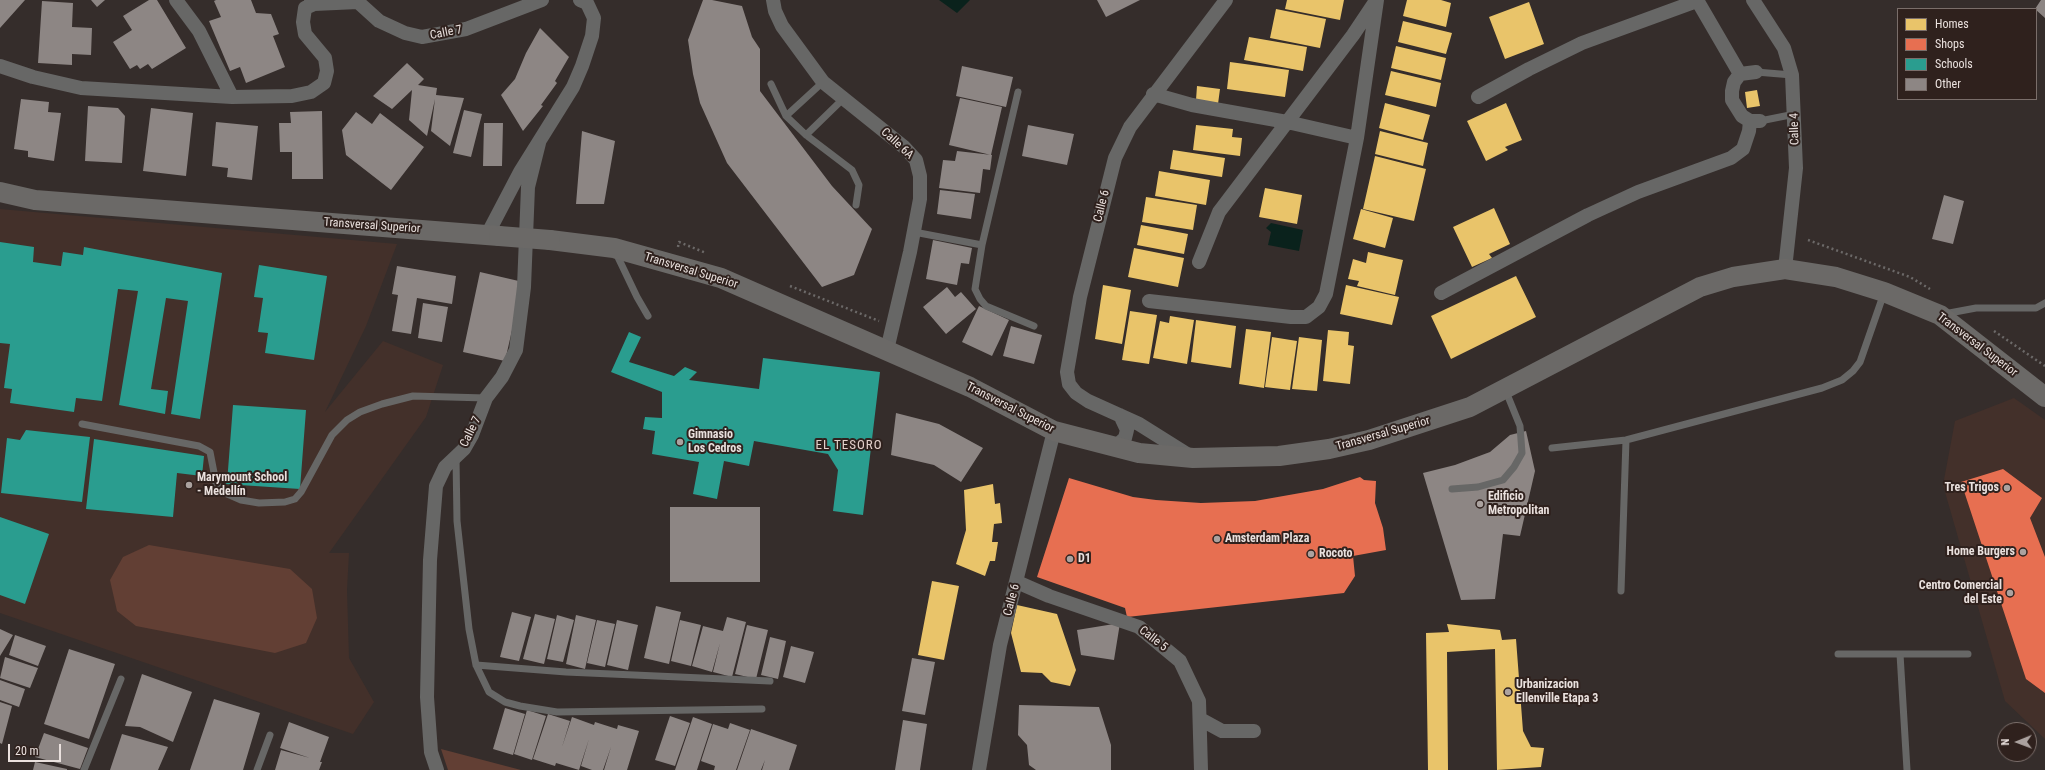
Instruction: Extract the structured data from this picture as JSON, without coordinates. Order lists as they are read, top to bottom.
{
  "streets": {
    "main road": ["Transversal Superior"],
    "street": [
      "Calle 7",
      "Calle 4",
      "Calle 6A",
      "Calle 6",
      "Calle 5"
    ]
  },
  "crossings": [
    ["Calle 7", "Transversal Superior"],
    ["Calle 4", "Transversal Superior"],
    ["Calle 6A", "Transversal Superior"],
    ["Calle 6", "Transversal Superior"],
    ["Calle 6", "Calle 5"]
  ],
  "districts": ["EL TESORO"],
  "places": [
    "Gimnasio Los Cedros",
    "Marymount School - Medellín",
    "Tres Trigos",
    "Edificio Metropolitan",
    "Amsterdam Plaza",
    "Home Burgers",
    "Rocoto",
    "D1",
    "Centro Comercial del Este",
    "Urbanizacion Ellenville Etapa 3"
  ],
  "legend": [
    "Homes",
    "Shops",
    "Schools",
    "Other"
  ],
  "scale_bar": "20 m",
  "north": "left"
}
